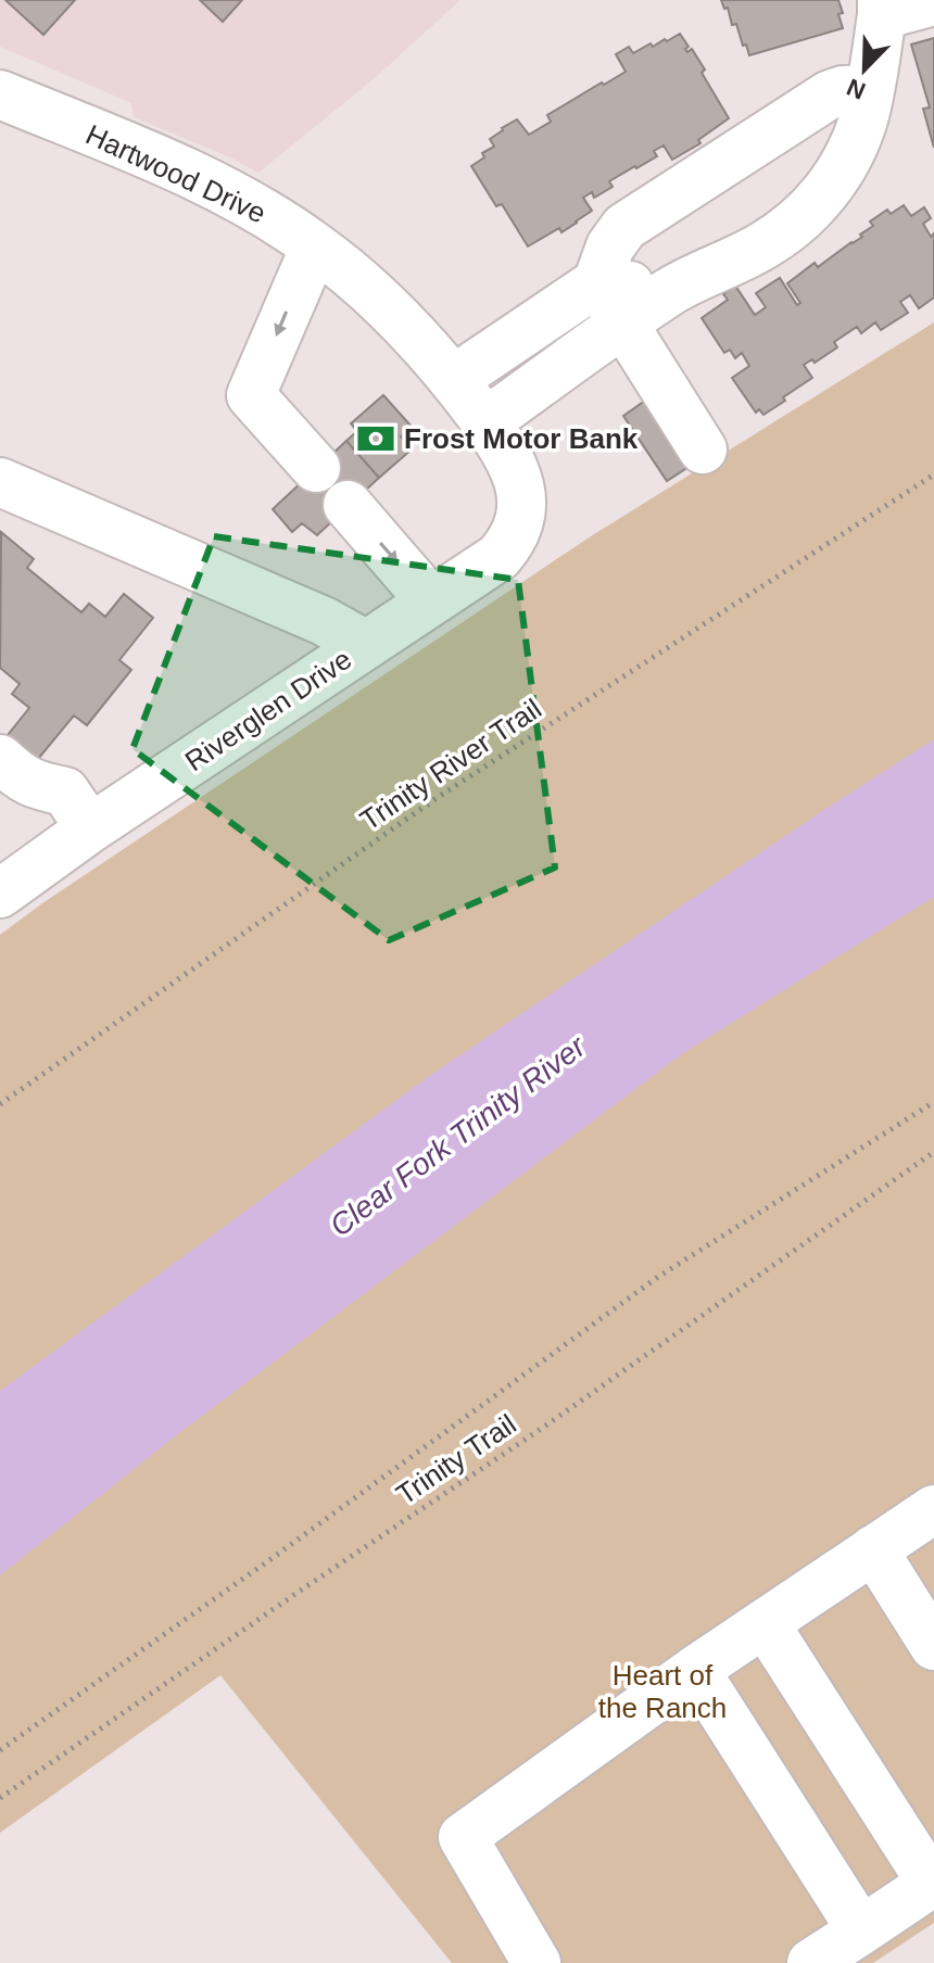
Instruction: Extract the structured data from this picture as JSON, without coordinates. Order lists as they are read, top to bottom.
{
  "streets": {
    "street": ["Hartwood Drive", "Riverglen Drive"],
    "path": ["Trinity River Trail", "Trinity Trail"]
  },
  "crossings": [
    ["Hartwood Drive", "Riverglen Drive"]
  ],
  "water": ["Clear Fork Trinity River"],
  "parks": ["Heart of the Ranch"],
  "places": {
    "bank": ["Frost Motor Bank"]
  },
  "north": "bottom left"
}
